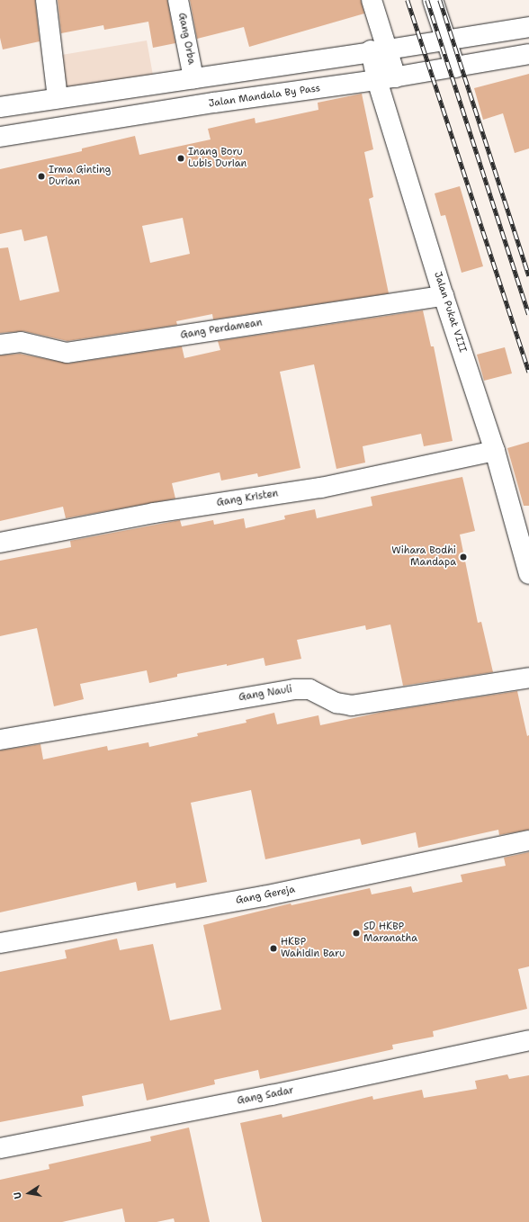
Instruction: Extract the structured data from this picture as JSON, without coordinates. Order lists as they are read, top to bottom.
{
  "streets": {
    "street": [
      "Gang Orba",
      "Jalan Mandala By Pass",
      "Jalan Pukat VIII",
      "Gang Perdamean",
      "Gang Kristen",
      "Gang Nauli",
      "Gang Gereja",
      "Gang Sadar"
    ]
  },
  "crossings": [
    ["Jalan Mandala By Pass", "Jalan Pukat VIII"],
    ["Jalan Pukat VIII", "Gang Perdamean"],
    ["Jalan Pukat VIII", "Gang Kristen"]
  ],
  "places": [
    "Inang Boru Lubis Durian",
    "Irma Ginting Durian",
    "Wihara Bodhi Mandapa",
    "SD HKBP Maranatha",
    "HKBP Wahidin Baru"
  ],
  "north": "left"
}
